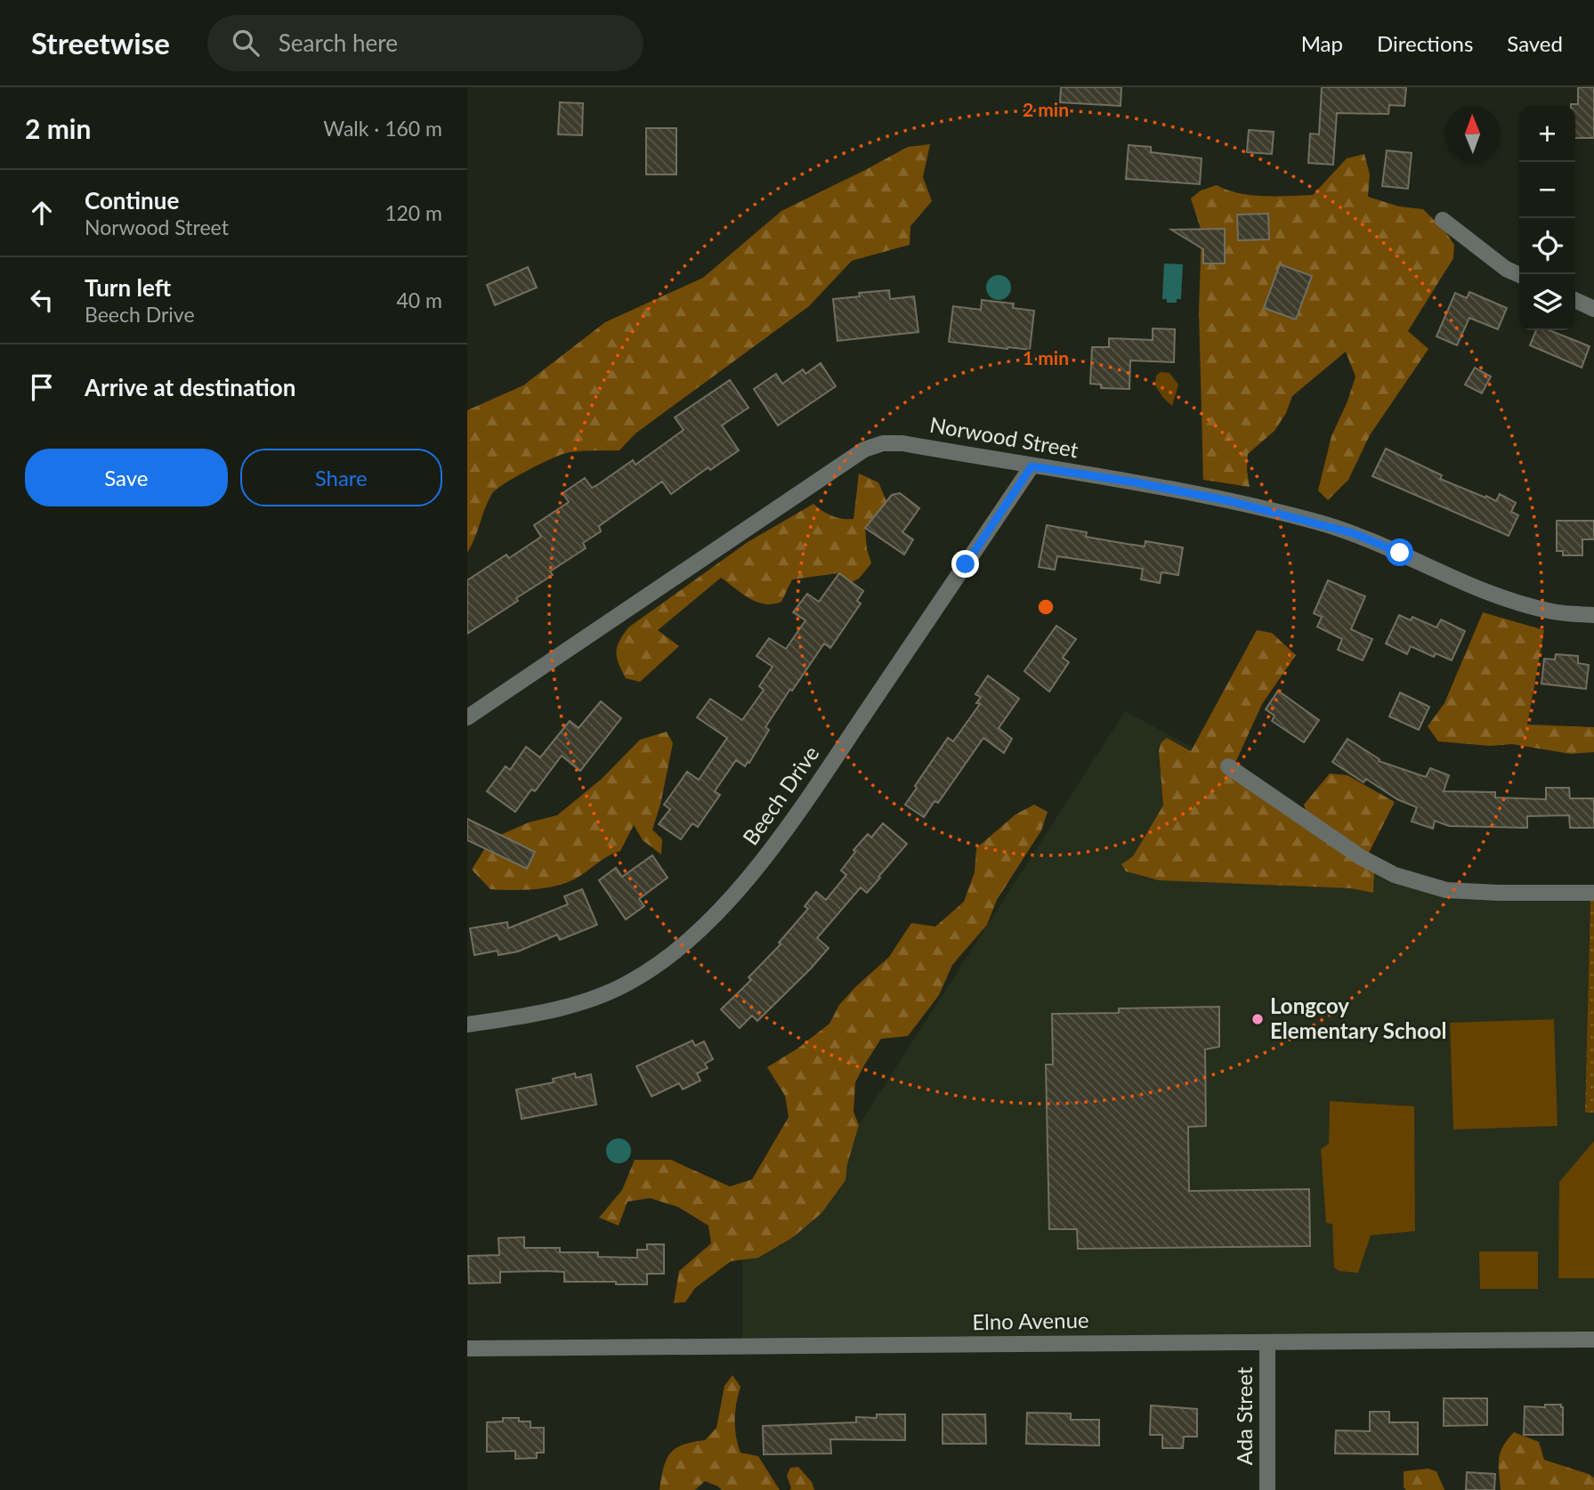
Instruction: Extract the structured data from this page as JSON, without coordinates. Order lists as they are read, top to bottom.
{
  "streets": {
    "street": [
      "Norwood Street",
      "Beech Drive",
      "Elno Avenue",
      "Ada Street"
    ]
  },
  "crossings": [
    ["Norwood Street", "Beech Drive"],
    ["Elno Avenue", "Ada Street"]
  ],
  "places": ["Longcoy Elementary School"],
  "north": "top",
  "page": {
    "header": "Streetwise",
    "search": "Search here",
    "nav": ["Map", "Directions", "Saved"],
    "heading": ["2 min", "Walk · 160 m"],
    "map_buttons": ["+", "−"],
    "list": [
      ["Continue", "Norwood Street", "120 m"],
      ["Turn left", "Beech Drive", "40 m"],
      "Arrive at destination"
    ],
    "buttons": ["Save", "Share"]
  },
  "rings": ["2 min", "1 min"]
}
